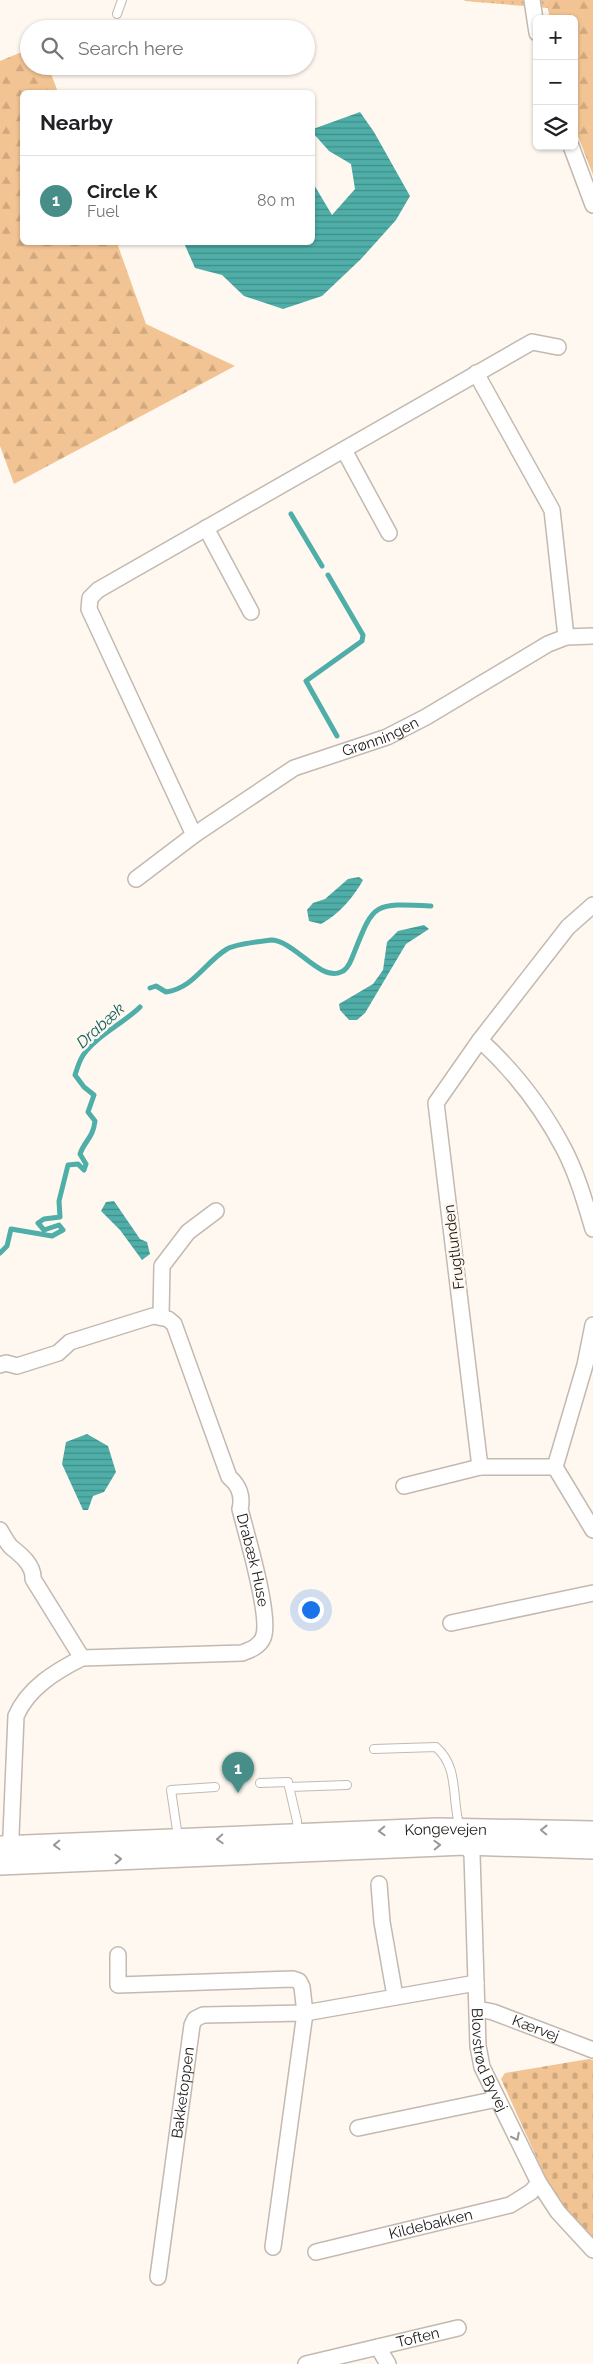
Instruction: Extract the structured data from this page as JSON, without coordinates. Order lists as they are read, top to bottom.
{
  "streets": {
    "main road": ["Kongevejen"],
    "street": [
      "Grønningen",
      "Frugtlunden",
      "Drabæk Huse",
      "Kærvej",
      "Blovstrød Byvej",
      "Bakketoppen",
      "Kildebakken",
      "Toften"
    ]
  },
  "crossings": [
    ["Drabæk Huse", "Kongevejen"],
    ["Kongevejen", "Blovstrød Byvej"],
    ["Kærvej", "Blovstrød Byvej"],
    ["Blovstrød Byvej", "Bakketoppen"],
    ["Blovstrød Byvej", "Kildebakken"]
  ],
  "water": ["Drabæk"],
  "page": {
    "map_buttons": ["+", "−"],
    "search": "Search here",
    "heading": "Nearby",
    "list": [
      {
        "mark": "1",
        "name": "Circle K",
        "note": "Fuel",
        "value": "80 m"
      }
    ],
    "pins": "1"
  }
}
